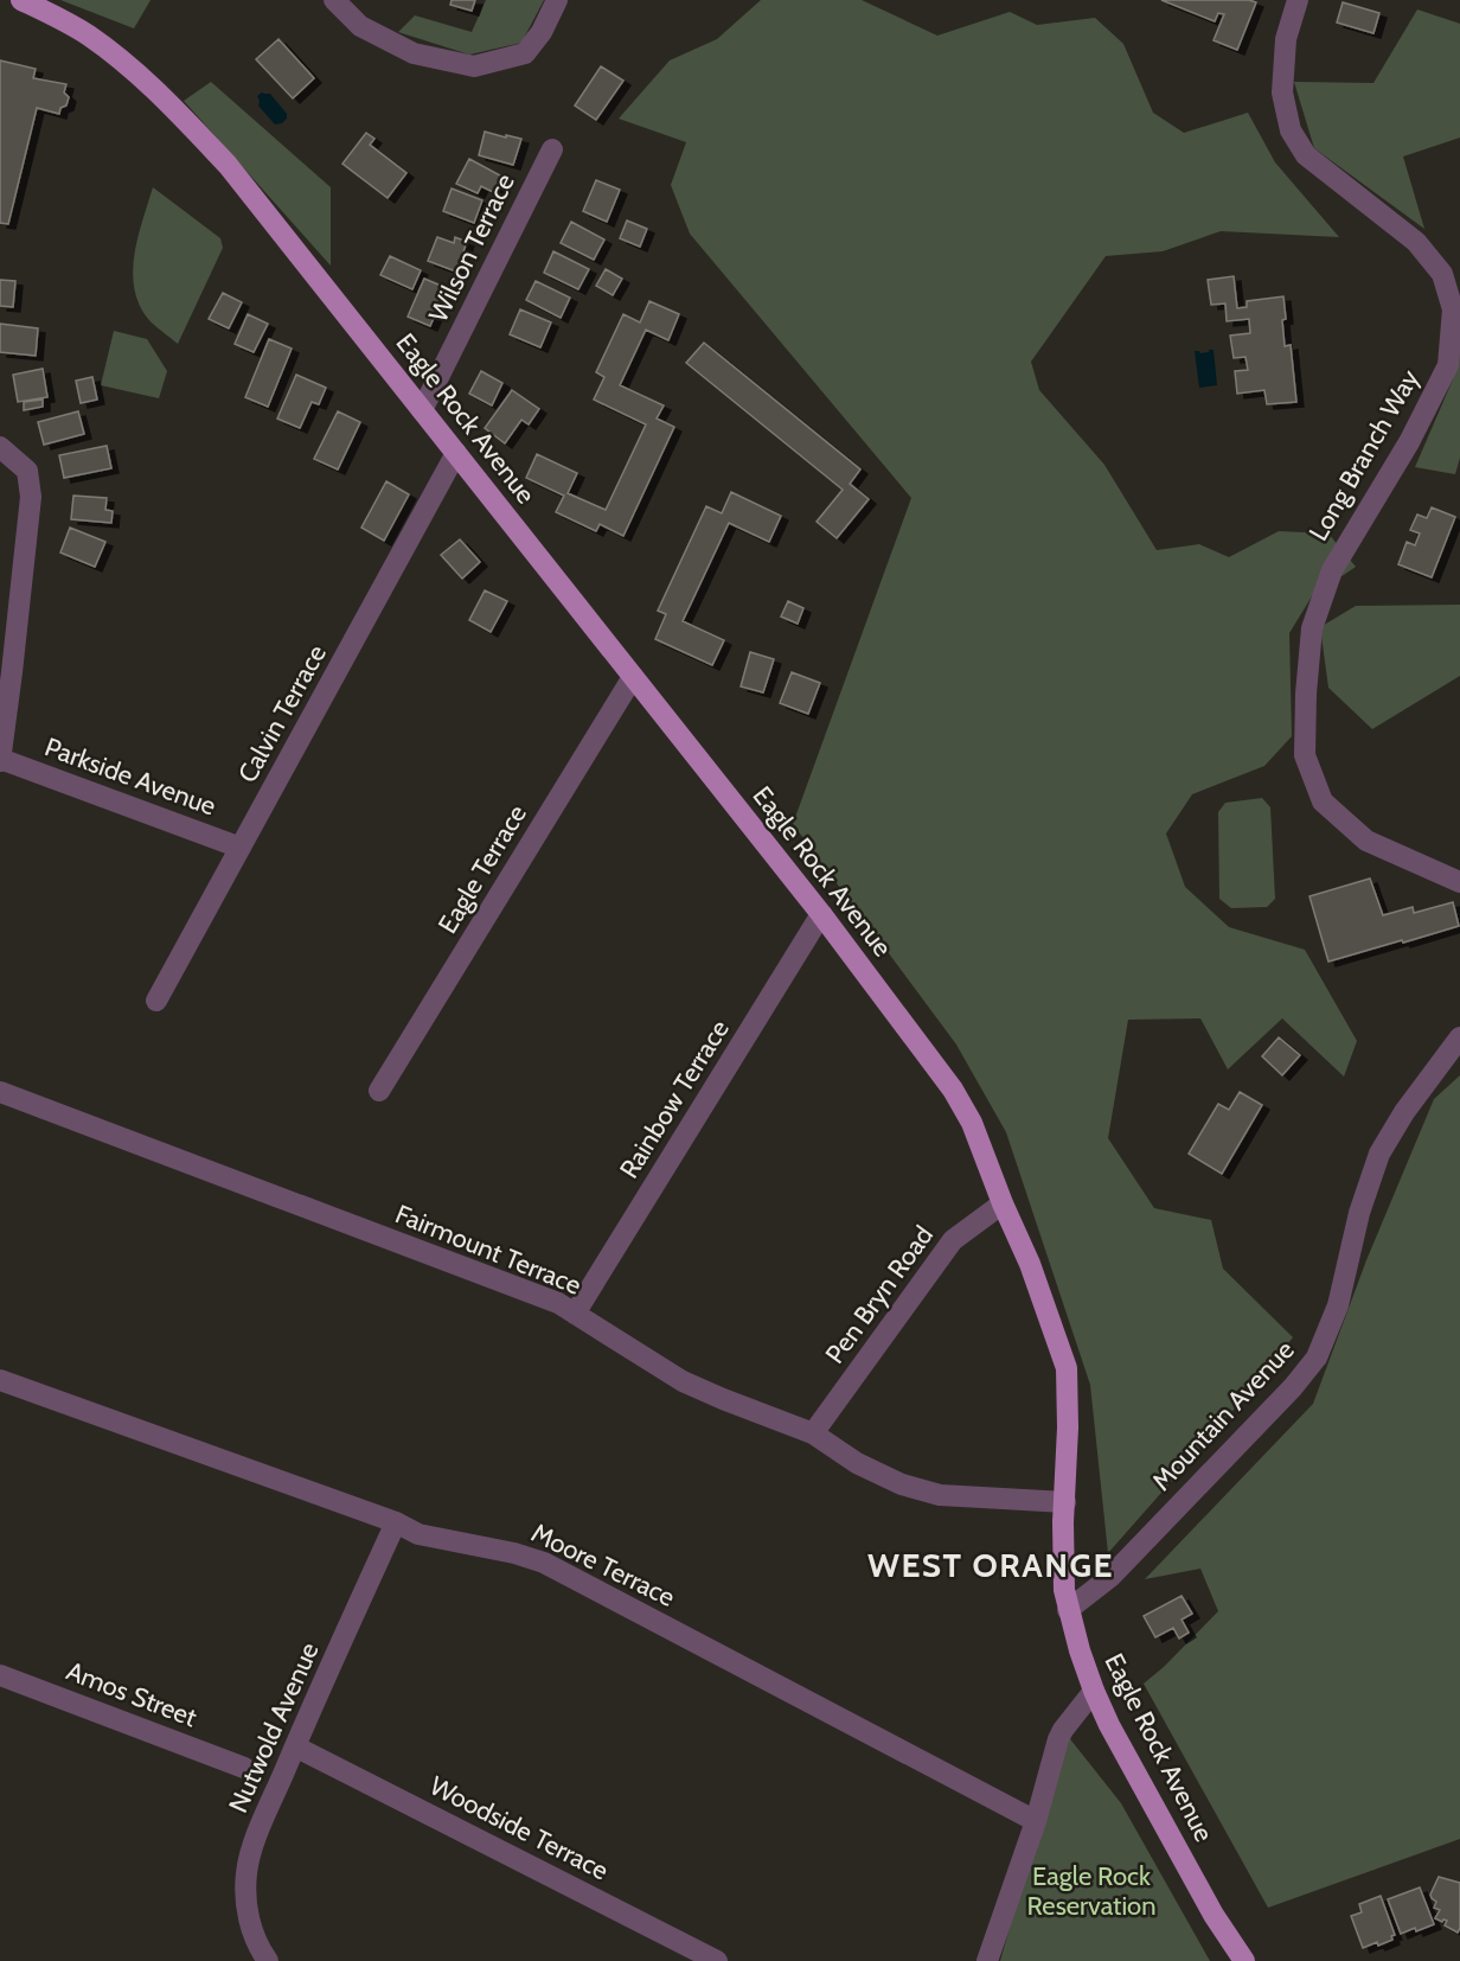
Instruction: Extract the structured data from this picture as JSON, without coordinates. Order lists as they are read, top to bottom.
{
  "streets": {
    "main road": ["Eagle Rock Avenue"],
    "street": [
      "Wilson Terrace",
      "Long Branch Way",
      "Calvin Terrace",
      "Parkside Avenue",
      "Eagle Terrace",
      "Rainbow Terrace",
      "Fairmount Terrace",
      "Pen Bryn Road",
      "Mountain Avenue",
      "Moore Terrace",
      "Amos Street",
      "Nutwold Avenue",
      "Woodside Terrace"
    ]
  },
  "crossings": [
    ["Wilson Terrace", "Eagle Rock Avenue"],
    ["Eagle Rock Avenue", "Calvin Terrace"],
    ["Eagle Rock Avenue", "Eagle Terrace"],
    ["Eagle Rock Avenue", "Rainbow Terrace"],
    ["Eagle Rock Avenue", "Fairmount Terrace"],
    ["Eagle Rock Avenue", "Pen Bryn Road"],
    ["Eagle Rock Avenue", "Mountain Avenue"],
    ["Calvin Terrace", "Parkside Avenue"],
    ["Rainbow Terrace", "Fairmount Terrace"],
    ["Fairmount Terrace", "Pen Bryn Road"],
    ["Moore Terrace", "Nutwold Avenue"],
    ["Nutwold Avenue", "Woodside Terrace"]
  ],
  "districts": ["WEST ORANGE"],
  "parks": ["Eagle Rock Reservation"]
}
